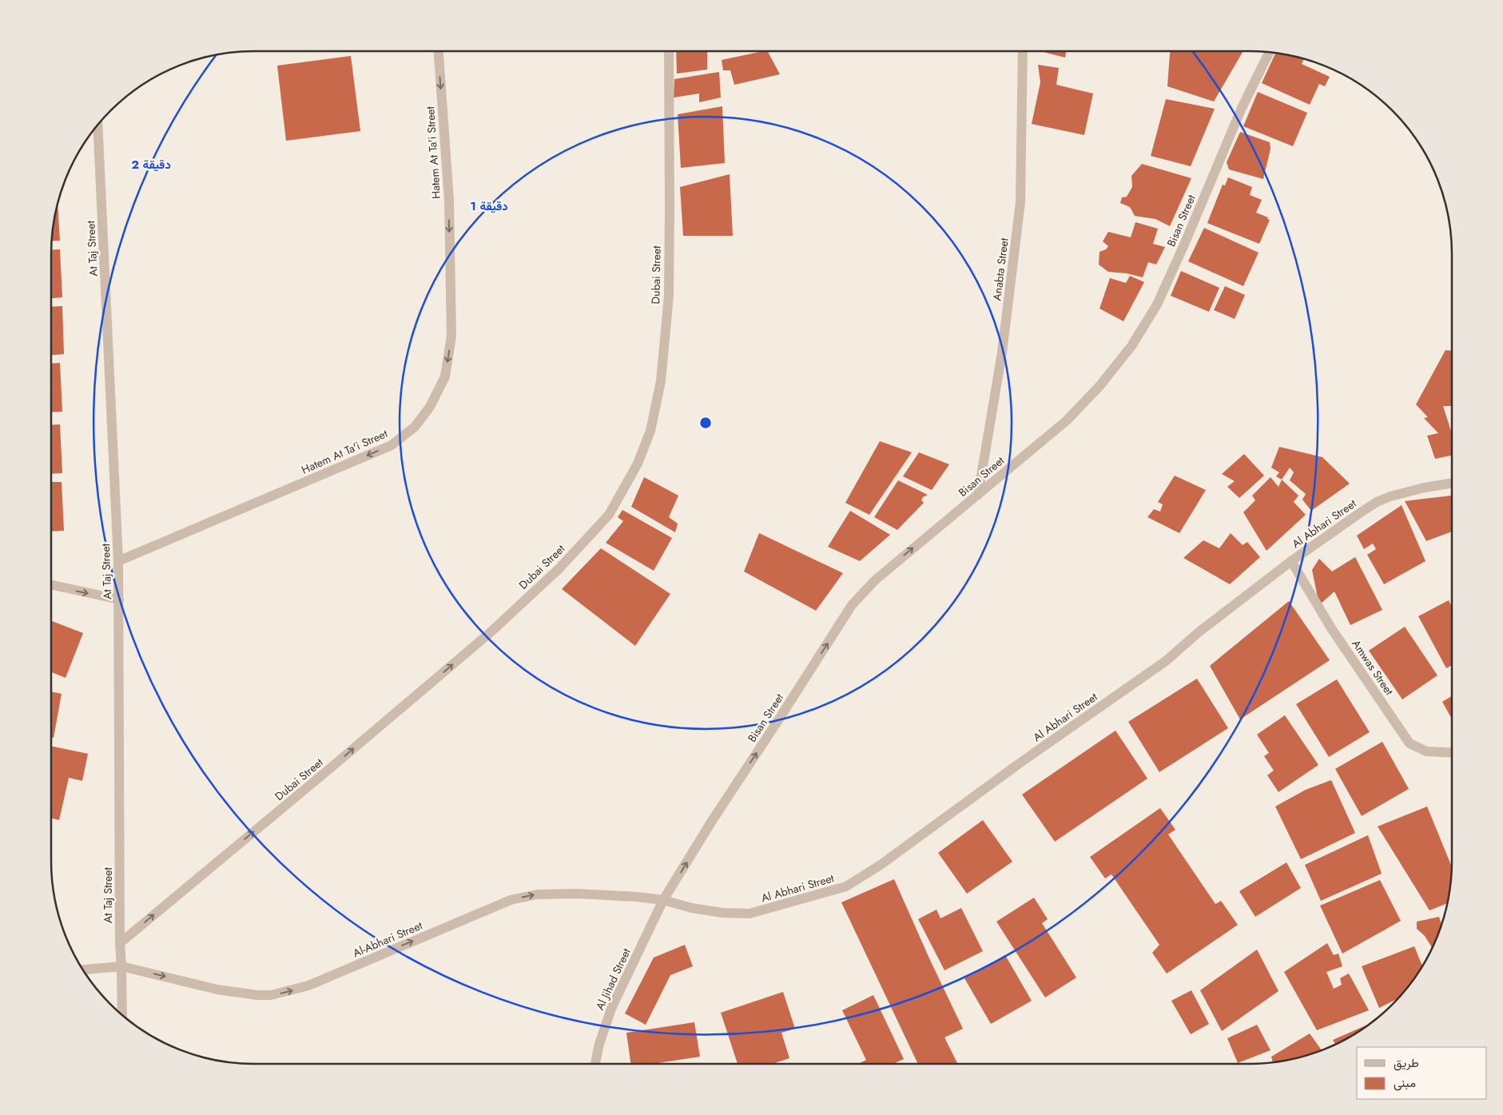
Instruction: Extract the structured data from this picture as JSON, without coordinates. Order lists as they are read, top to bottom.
{
  "streets": {
    "street": [
      "Hatem At Ta'i Street",
      "Bisan Street",
      "At Taj Street",
      "Anabta Street",
      "Dubai Street",
      "Al Abhari Street",
      "Amwas Street",
      "Al-Abhari Street",
      "Al Jihad Street"
    ]
  },
  "crossings": [
    ["Hatem At Ta'i Street", "At Taj Street"],
    ["Bisan Street", "Anabta Street"],
    ["Bisan Street", "Al Abhari Street"],
    ["Bisan Street", "Al-Abhari Street"],
    ["Bisan Street", "Al Jihad Street"],
    ["At Taj Street", "Dubai Street"],
    ["At Taj Street", "Al-Abhari Street"],
    ["Al Abhari Street", "Amwas Street"],
    ["Al Abhari Street", "Al-Abhari Street"],
    ["Al Abhari Street", "Al Jihad Street"],
    ["Al-Abhari Street", "Al Jihad Street"]
  ],
  "one_way": [
    "Hatem At Ta'i Street",
    "Bisan Street",
    "Dubai Street",
    "Al-Abhari Street"
  ],
  "legend": ["طريق", "مبنى"],
  "rings": ["2 دقيقة", "1 دقيقة"]
}
